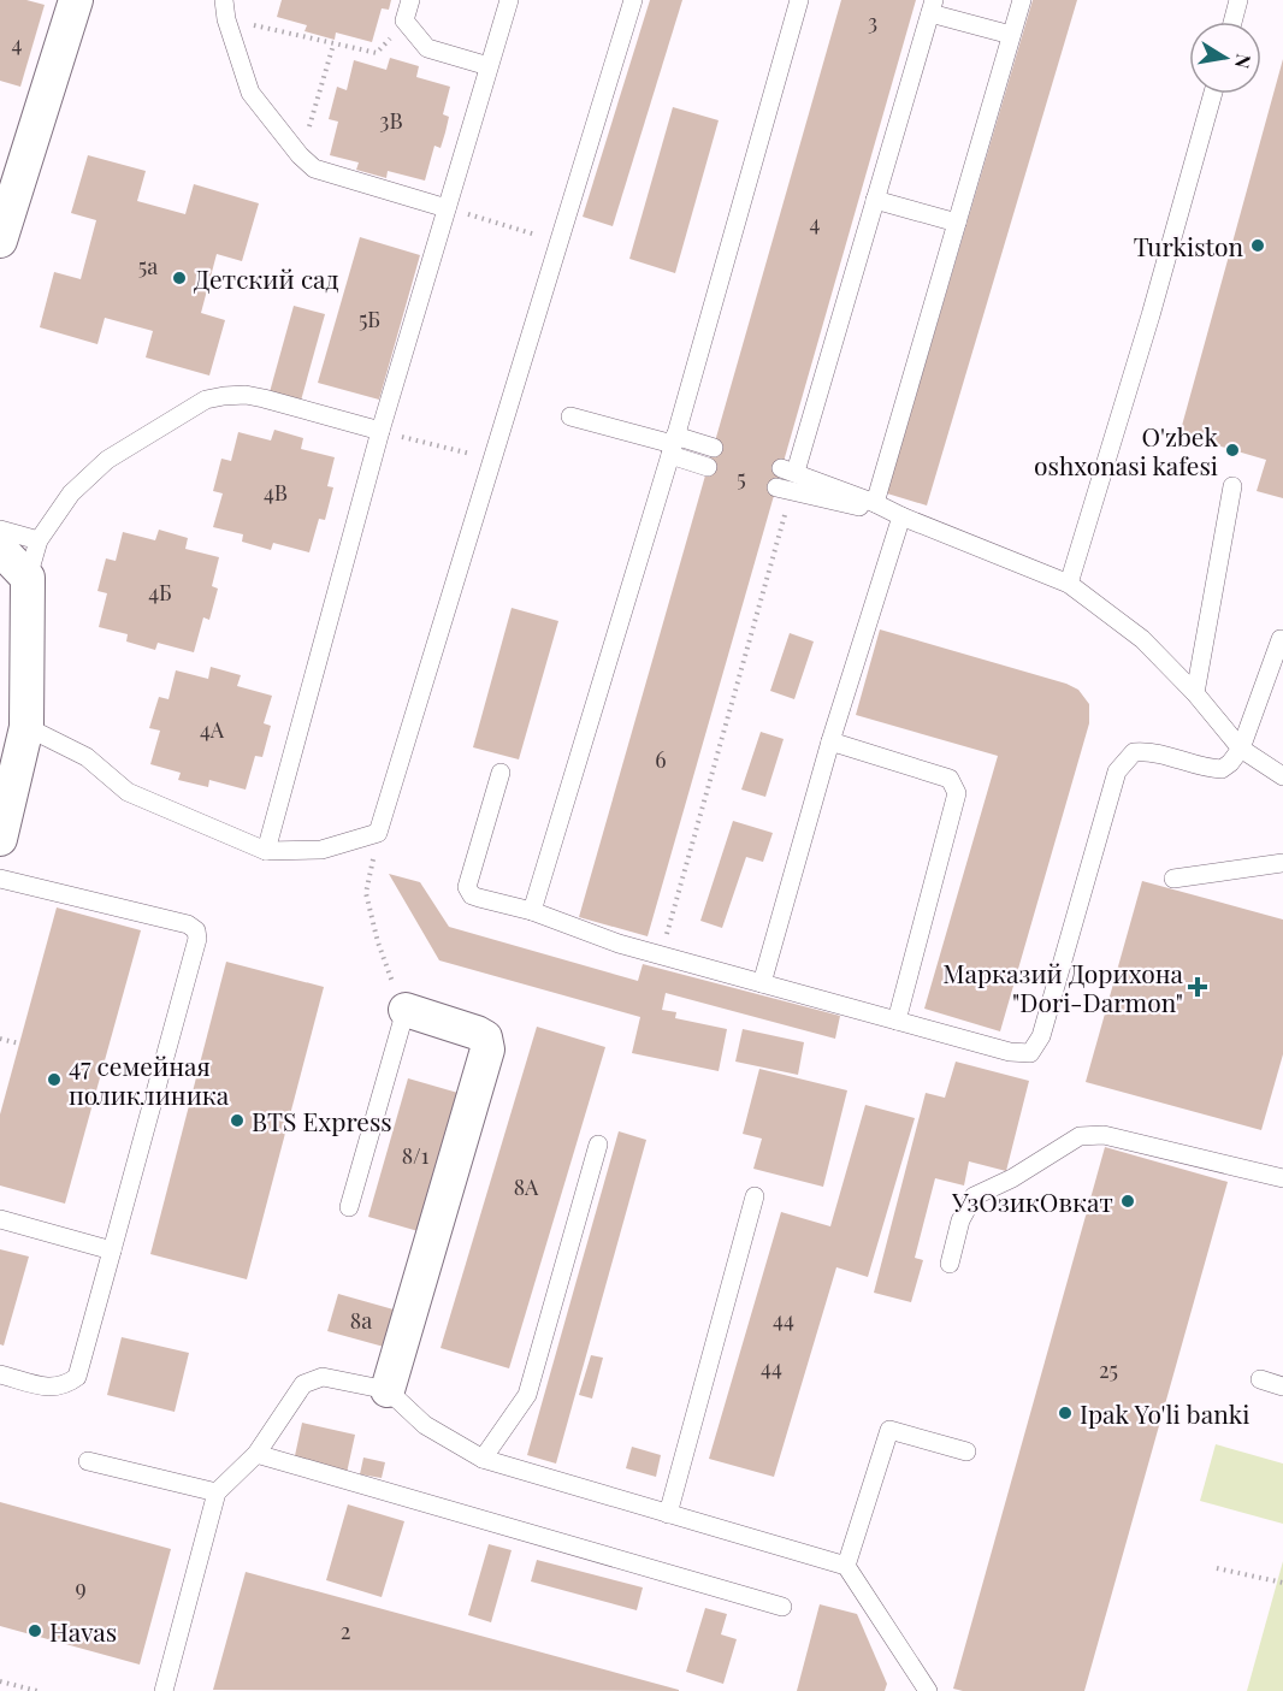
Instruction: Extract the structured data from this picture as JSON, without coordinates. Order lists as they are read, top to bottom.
{
  "places": {
    "other": [
      "Turkiston",
      "Детский сад",
      "O'zbek oshxonasi kafesi",
      "47 семейная поликлиника",
      "BTS Express",
      "УзОзикОвкат",
      "Ipak Yo'li banki",
      "Havas"
    ],
    "health": ["Марказий Дорихона \"Dori-Darmon\""]
  },
  "house_numbers": [
    "3",
    "4",
    "3В",
    "4",
    "5a",
    "5Б",
    "5",
    "4В",
    "4Б",
    "4А",
    "6",
    "8/1",
    "8А",
    "44",
    "8a",
    "44",
    "25",
    "9",
    "2"
  ],
  "north": "right"
}
